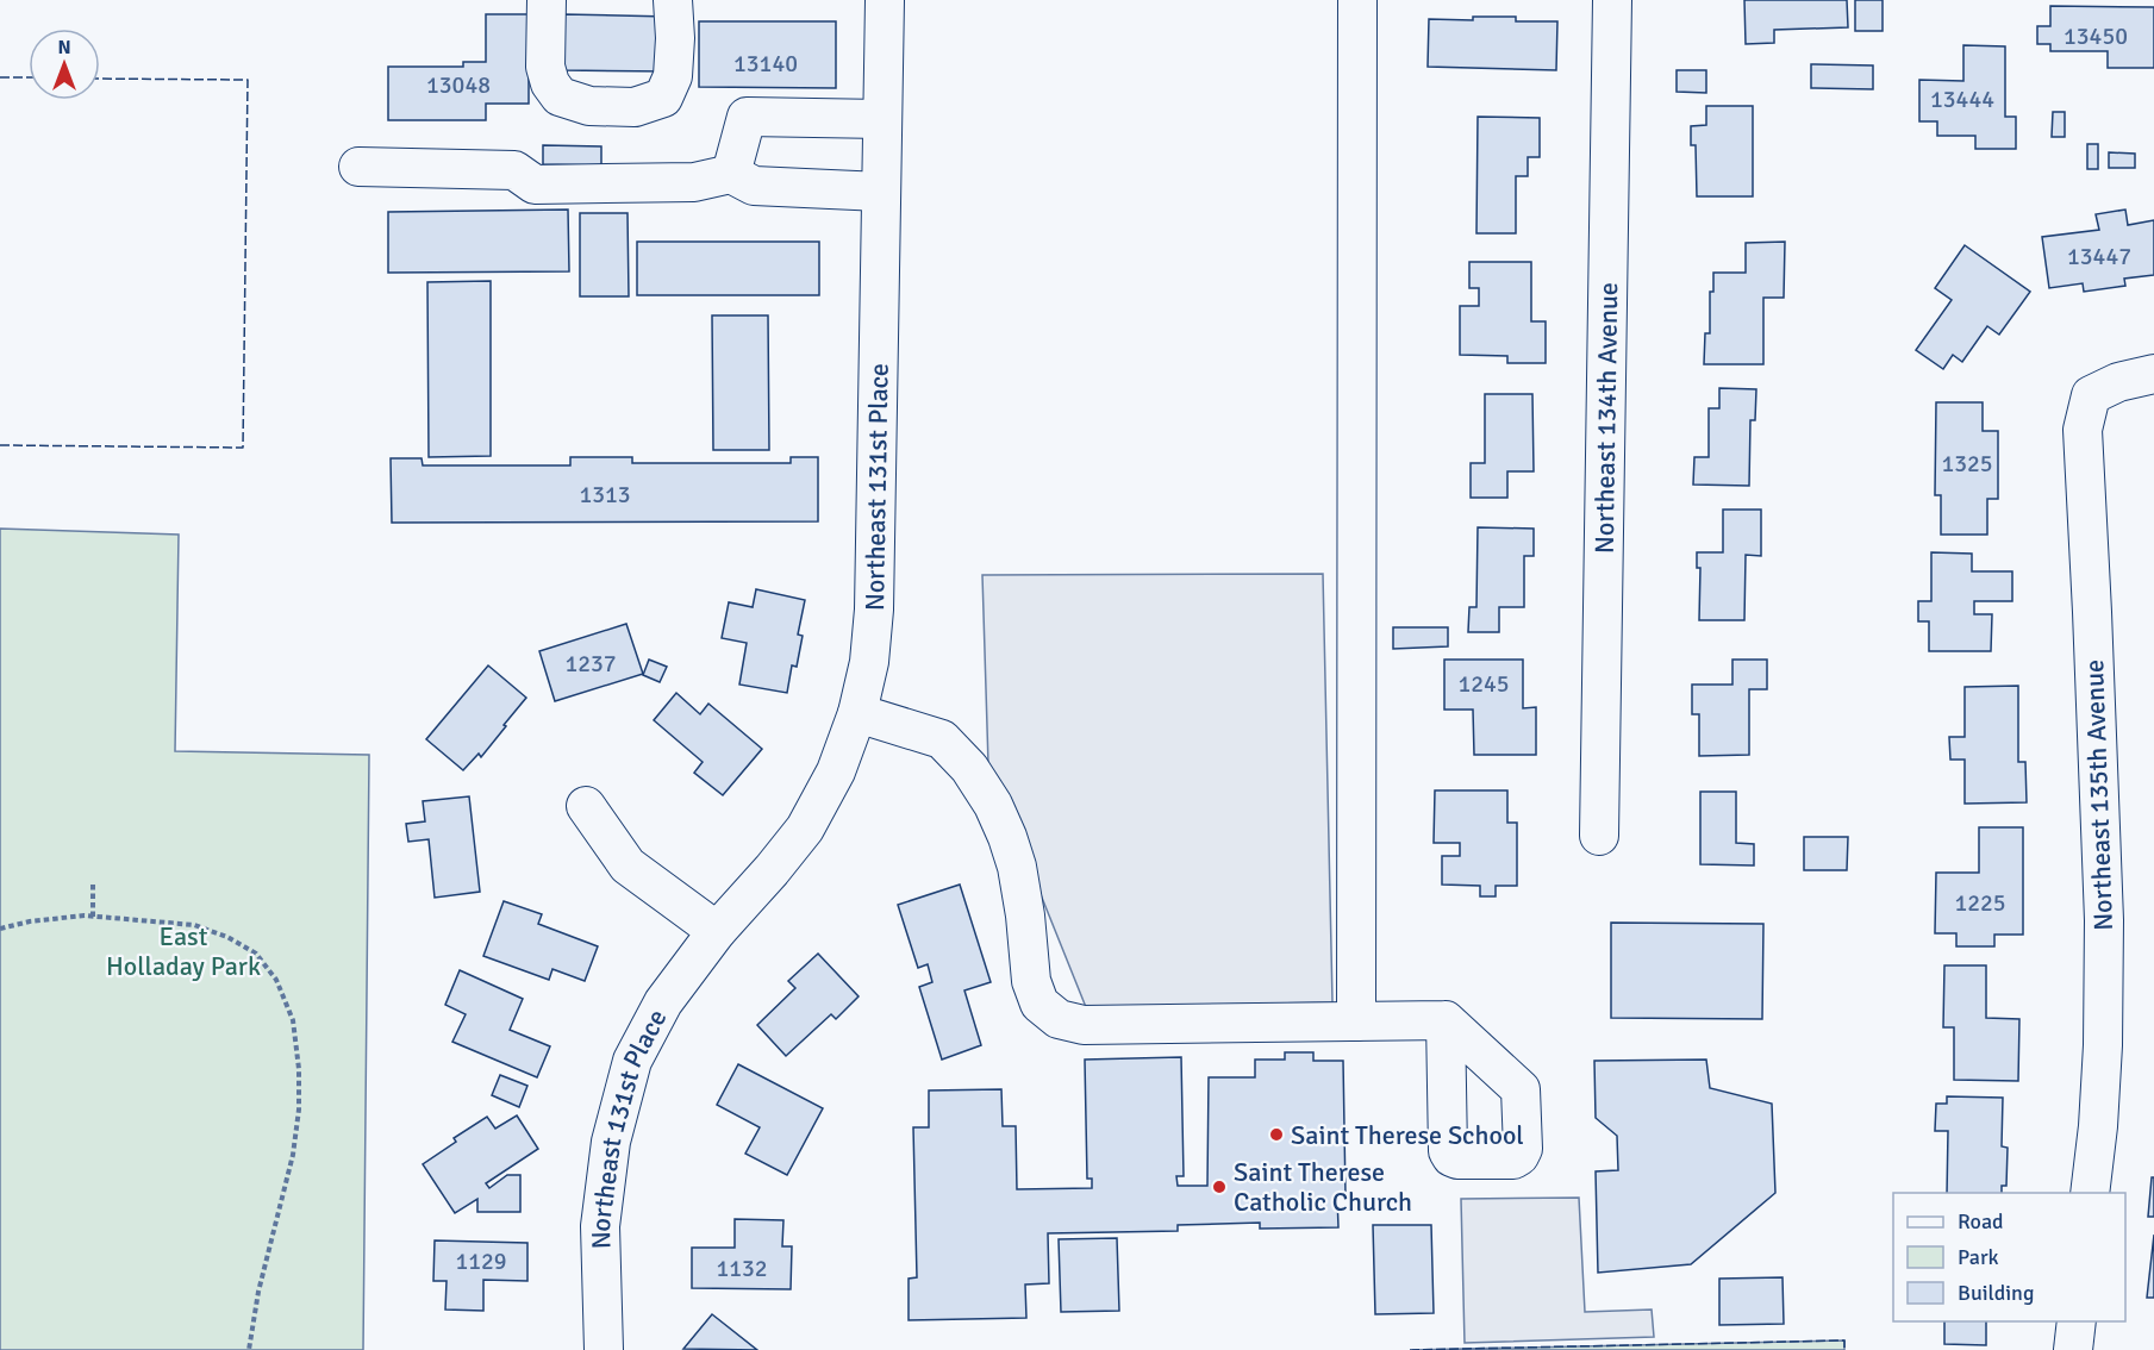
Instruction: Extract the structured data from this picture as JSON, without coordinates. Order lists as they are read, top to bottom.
{
  "streets": {
    "street": ["Northeast 134th Avenue", "Northeast 131st Place", "Northeast 135th Avenue"]
  },
  "parks": ["East Holladay Park"],
  "places": ["Saint Therese School", "Saint Therese Catholic Church"],
  "house_numbers": [
    "13450",
    "13140",
    "13048",
    "13444",
    "13447",
    "1325",
    "1313",
    "1237",
    "1245",
    "1225",
    "1129",
    "1132"
  ],
  "legend": ["Road", "Park", "Building"],
  "north": "top"
}
